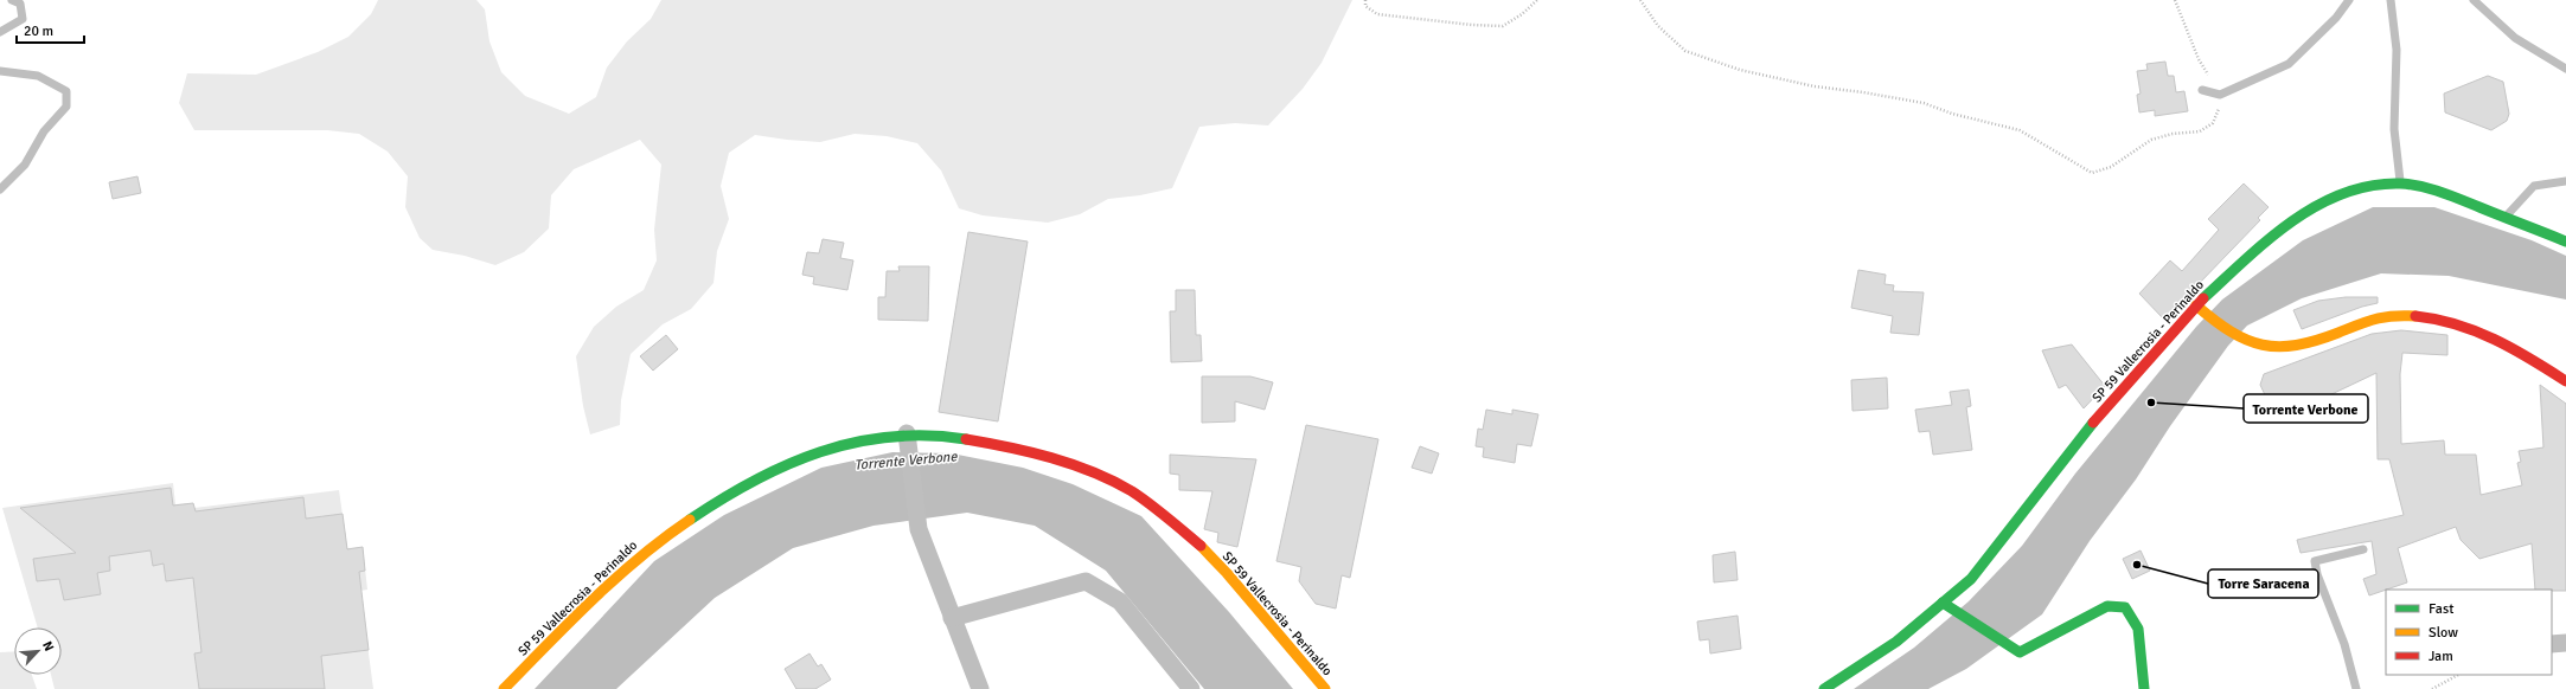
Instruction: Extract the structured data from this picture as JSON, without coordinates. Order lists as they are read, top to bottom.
{
  "streets": {
    "main road": ["SP 59 Vallecrosia - Perinaldo"]
  },
  "water": ["Torrente Verbone"],
  "places": ["Torrente Verbone", "Torre Saracena"],
  "legend": ["Fast", "Slow", "Jam"],
  "scale_bar": "20 m",
  "north": "top right"
}
